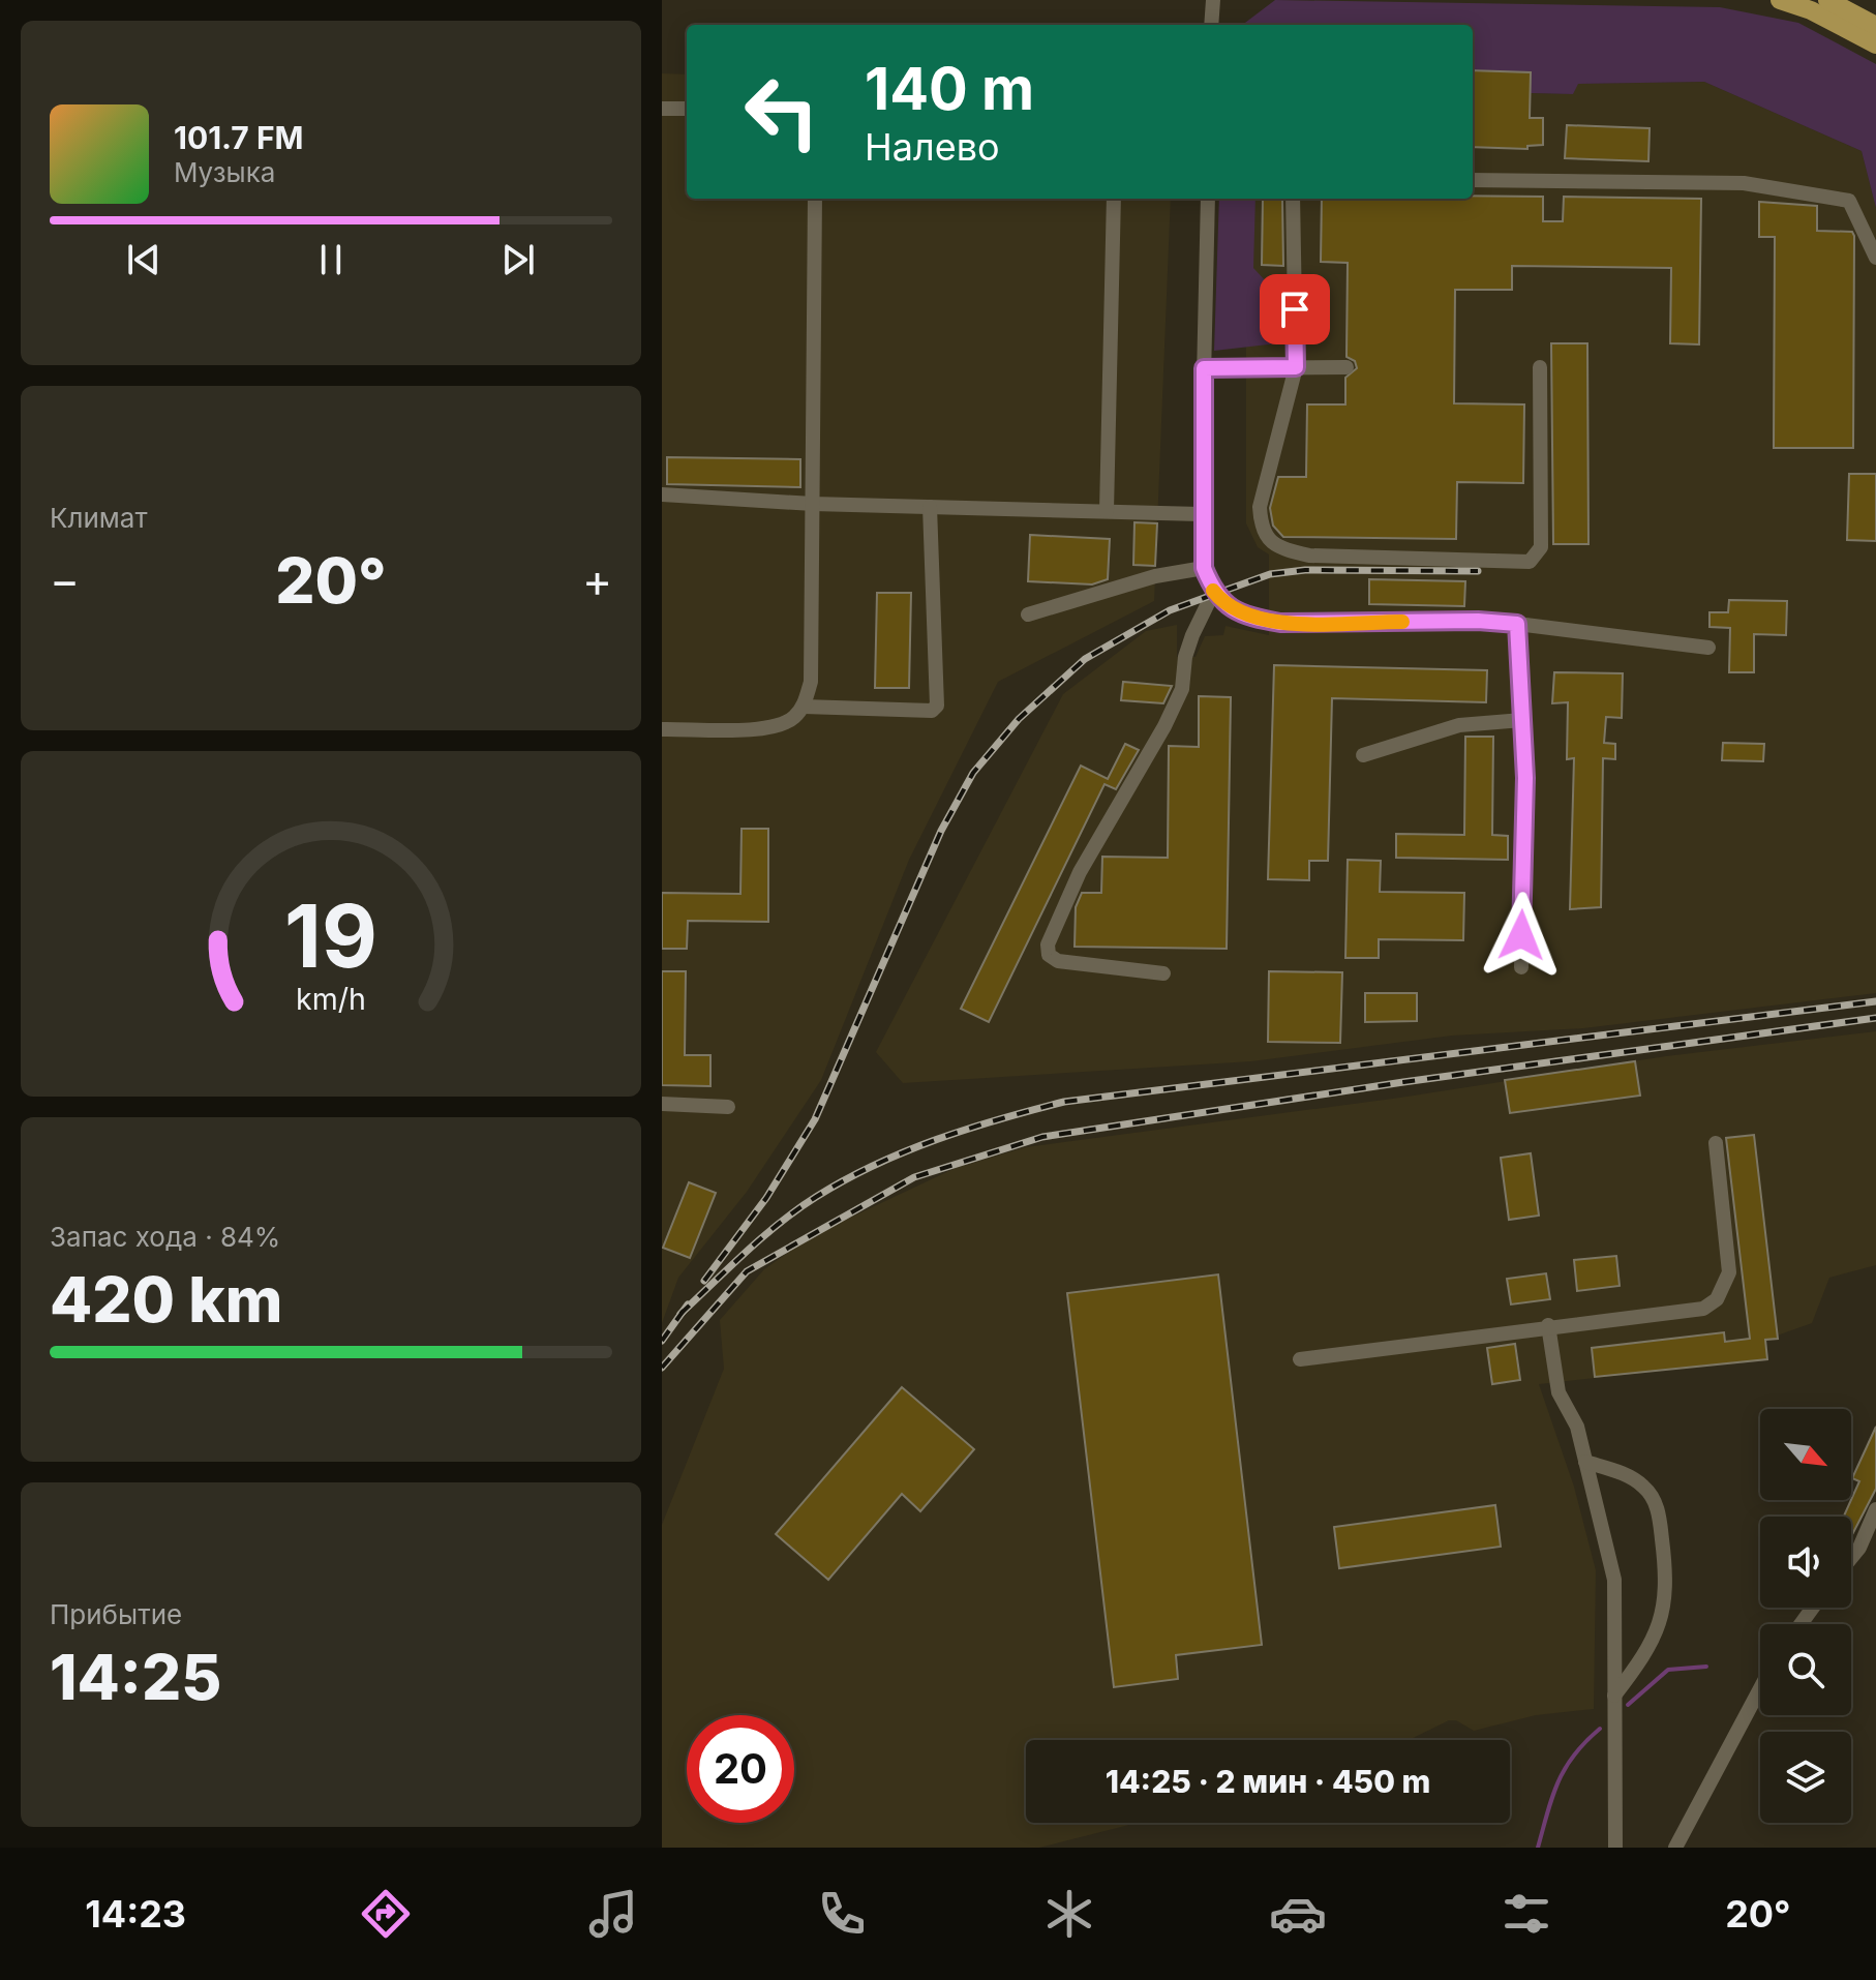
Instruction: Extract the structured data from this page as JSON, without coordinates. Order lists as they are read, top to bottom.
{
  "north": "bottom right",
  "page": {
    "turn": ["140 m", "Налево"],
    "song": ["101.7 FM", "Музыка"],
    "tile": [
      "Климат",
      ["Запас хода · 84%", "420 km"],
      ["Прибытие", "14:25"]
    ],
    "heat": ["−", "20°", "+"],
    "limit": "20",
    "trip": "14:25 · 2 мин · 450 m",
    "tabs": ["14:23", "20°"],
    "gauge": ["19", "km/h"]
  }
}
